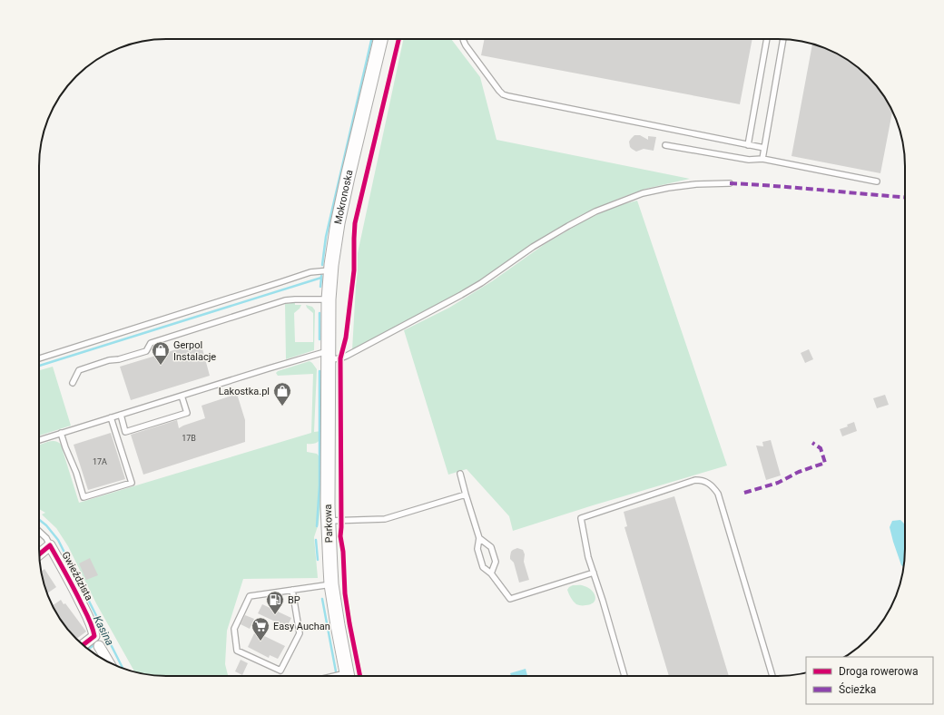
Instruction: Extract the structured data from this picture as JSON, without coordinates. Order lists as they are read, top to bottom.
{
  "streets": {
    "main road": ["Mokronoska", "Parkowa"],
    "street": ["Gwieździsta"]
  },
  "crossings": [
    ["Mokronoska", "Parkowa"]
  ],
  "water": ["Kasina"],
  "places": {
    "shop": ["Gerpol Instalacje", "Lakostka.pl"],
    "fuel station": ["BP"],
    "supermarket": ["Easy Auchan"]
  },
  "house_numbers": ["17B", "17A"],
  "legend": ["Droga rowerowa", "Ścieżka"]
}
